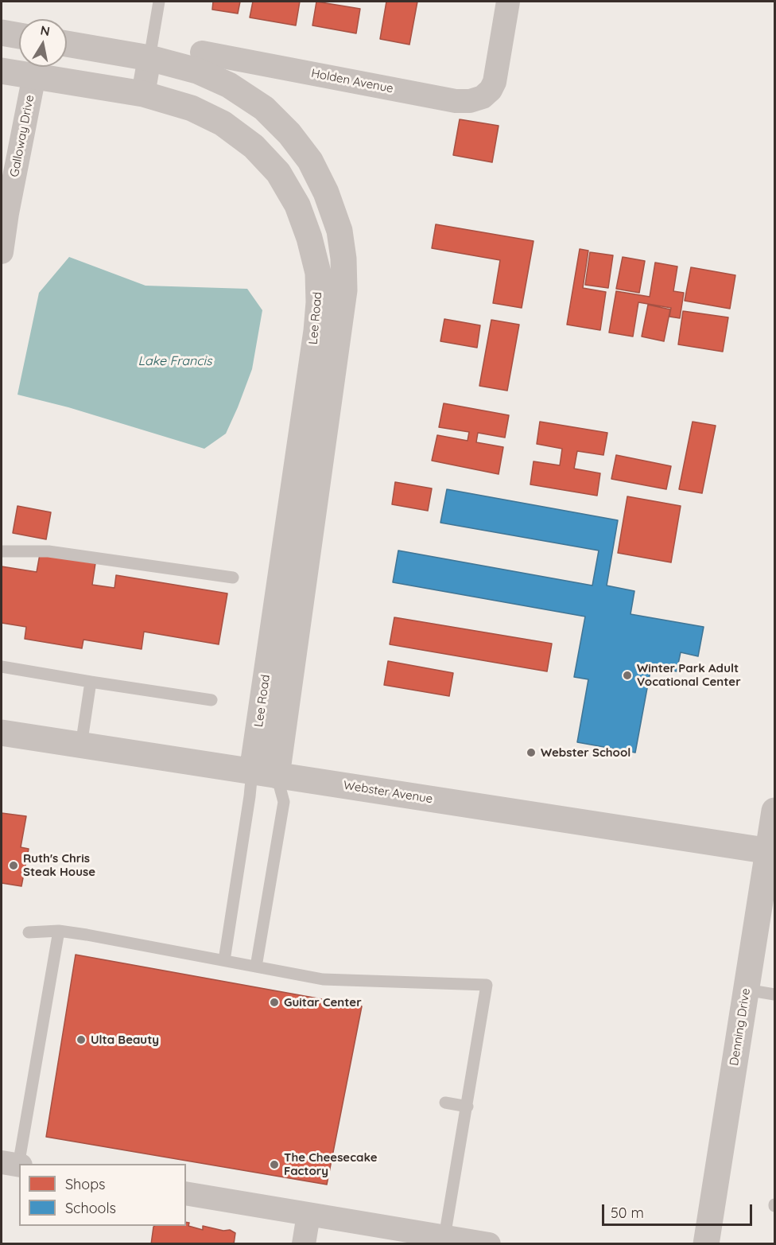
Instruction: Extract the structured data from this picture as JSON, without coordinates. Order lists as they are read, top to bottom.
{
  "streets": {
    "street": [
      "Holden Avenue",
      "Galloway Drive",
      "Lee Road",
      "Webster Avenue",
      "Denning Drive"
    ]
  },
  "crossings": [
    ["Galloway Drive", "Lee Road"],
    ["Lee Road", "Webster Avenue"],
    ["Webster Avenue", "Denning Drive"]
  ],
  "water": ["Lake Francis"],
  "places": [
    "Winter Park Adult Vocational Center",
    "Webster School",
    "Ruth's Chris Steak House",
    "Guitar Center",
    "Ulta Beauty",
    "The Cheesecake Factory"
  ],
  "legend": ["Shops", "Schools"],
  "scale_bar": "50 m",
  "north": "top"
}
